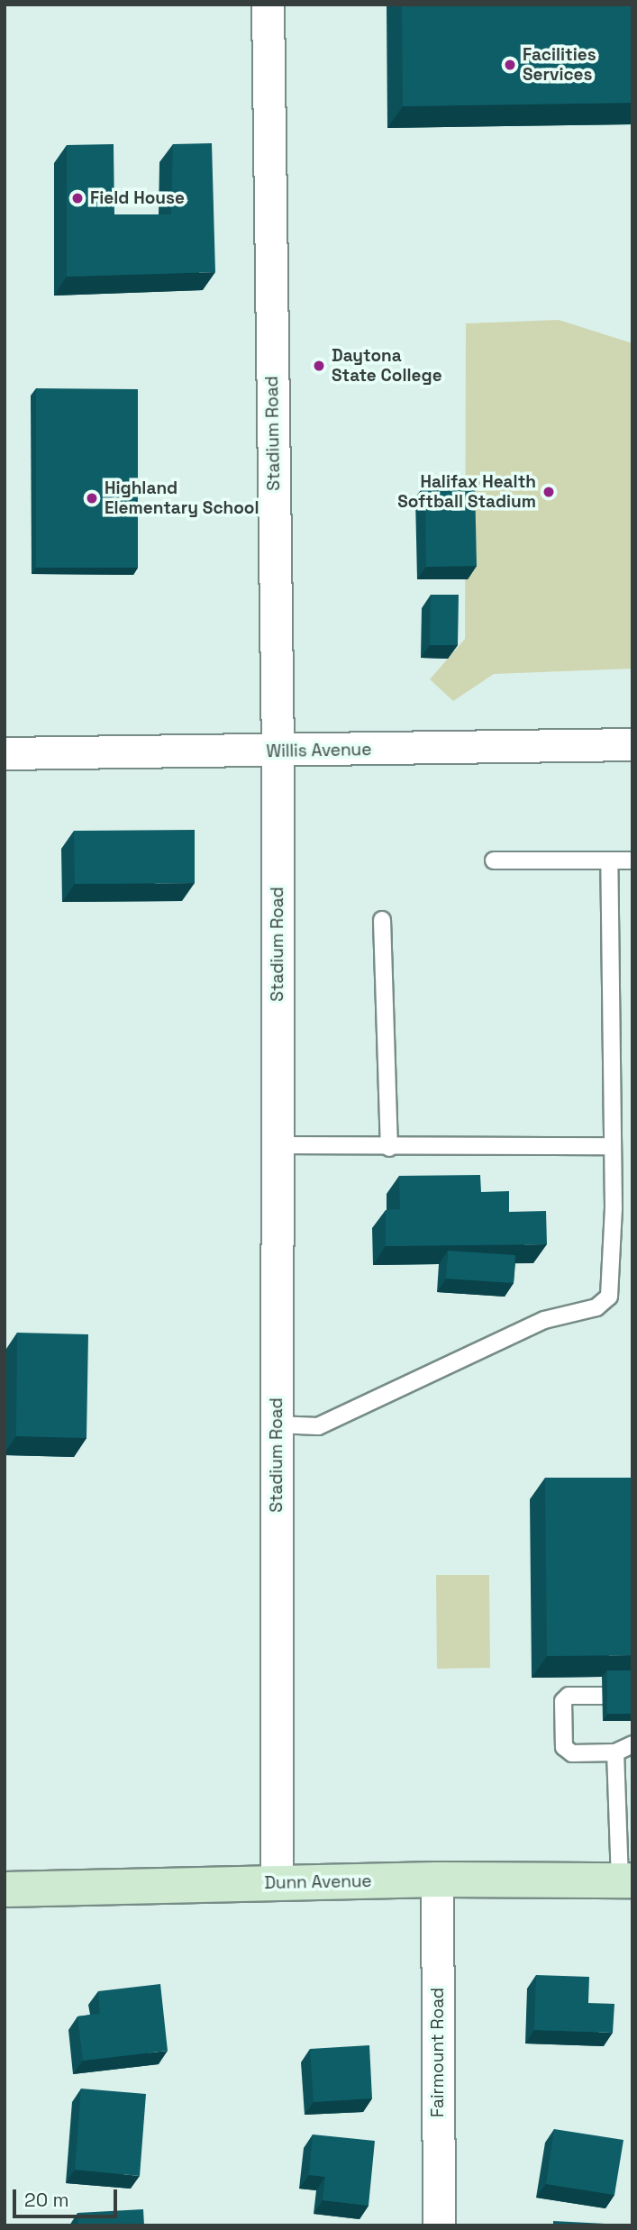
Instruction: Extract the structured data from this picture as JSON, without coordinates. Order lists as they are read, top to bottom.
{
  "streets": {
    "main road": ["Dunn Avenue"],
    "street": ["Stadium Road", "Willis Avenue", "Fairmount Road"]
  },
  "crossings": [
    ["Stadium Road", "Willis Avenue"],
    ["Stadium Road", "Dunn Avenue"],
    ["Dunn Avenue", "Fairmount Road"]
  ],
  "places": [
    "Facilities Services",
    "Field House",
    "Daytona State College",
    "Halifax Health Softball Stadium",
    "Highland Elementary School"
  ],
  "scale_bar": "20 m"
}
